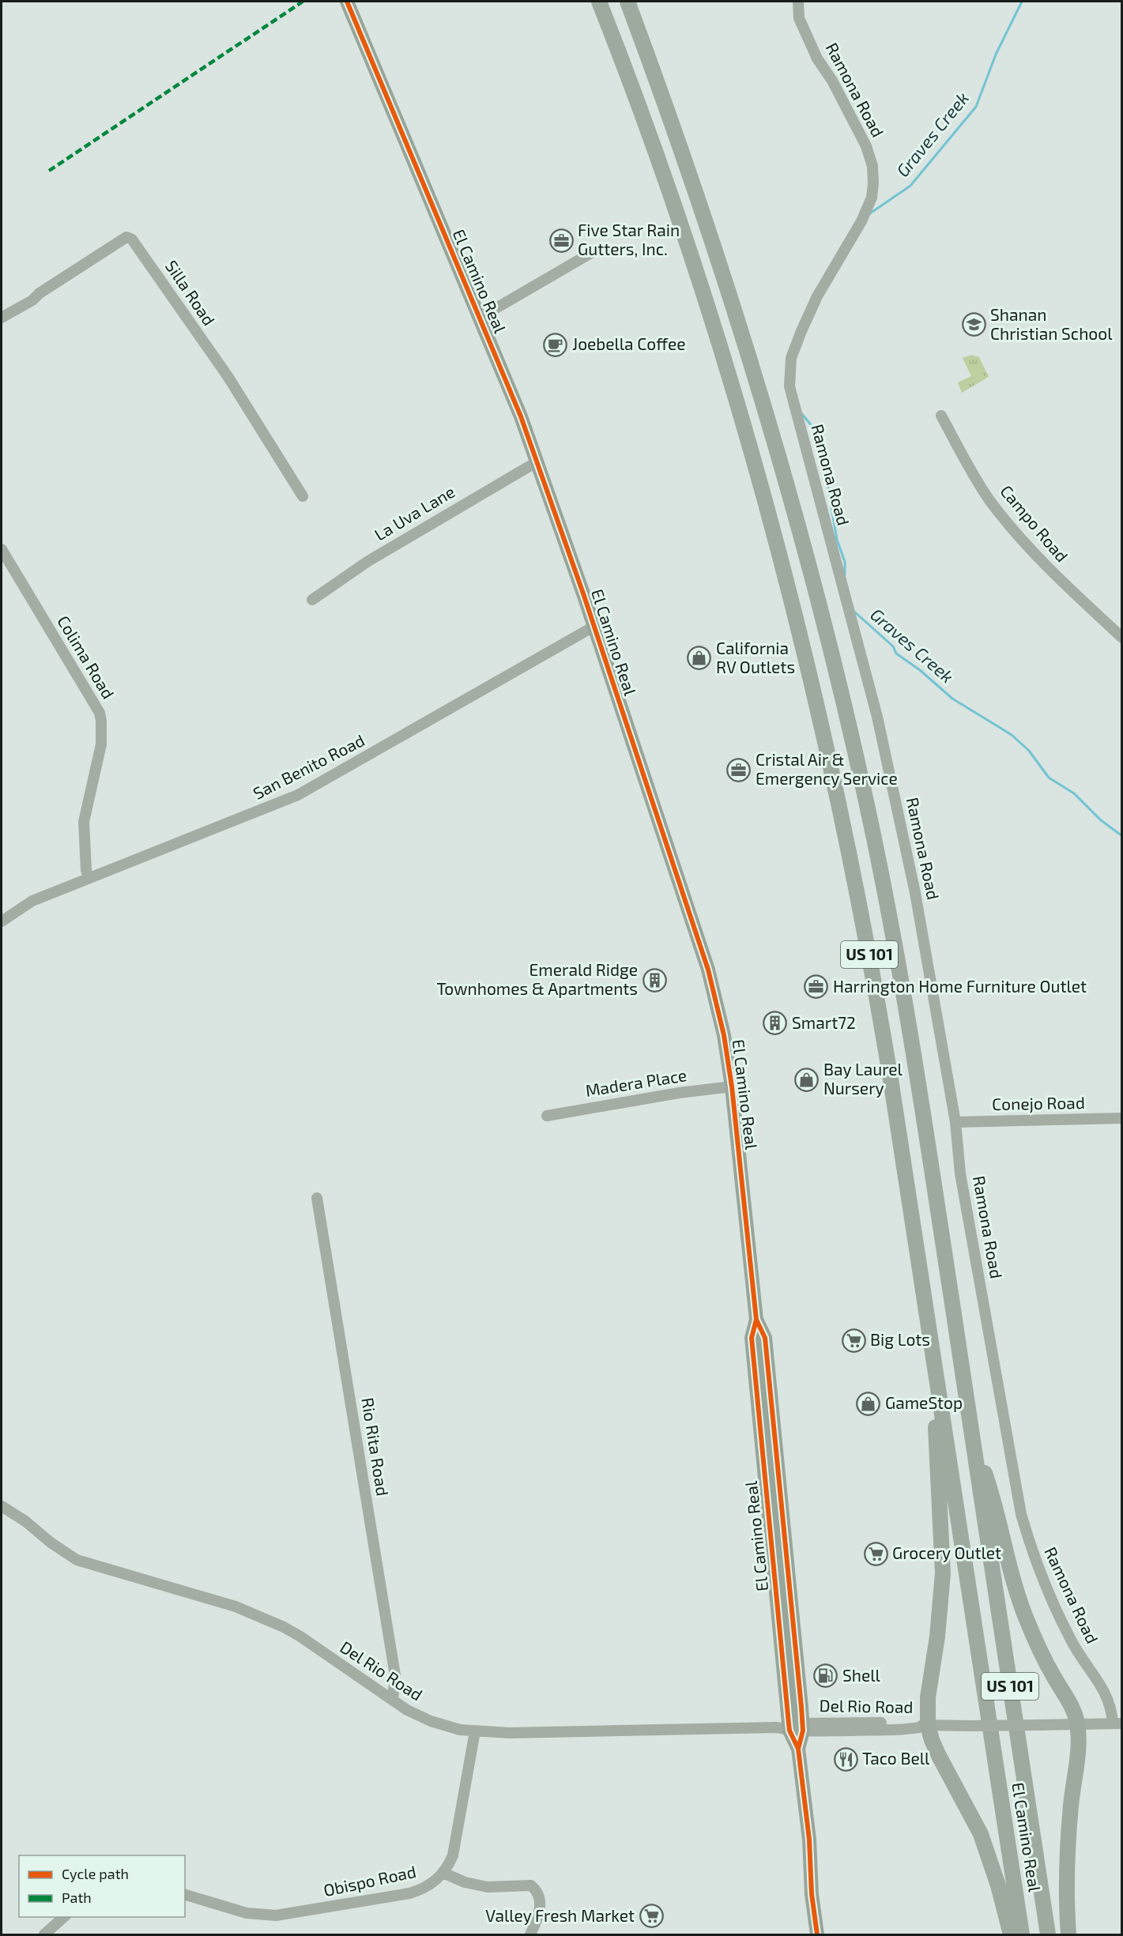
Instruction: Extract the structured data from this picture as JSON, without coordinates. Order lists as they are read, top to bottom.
{
  "streets": {
    "highway": ["El Camino Real", "US 101"],
    "street": [
      "Ramona Road",
      "Silla Road",
      "La Uva Lane",
      "Campo Road",
      "Colima Road",
      "San Benito Road",
      "Madera Place",
      "Conejo Road",
      "Rio Rita Road",
      "Del Rio Road",
      "Obispo Road"
    ]
  },
  "crossings": [
    ["Ramona Road", "Conejo Road"],
    ["Ramona Road", "Del Rio Road"],
    ["El Camino Real", "La Uva Lane"],
    ["El Camino Real", "San Benito Road"],
    ["El Camino Real", "Madera Place"],
    ["El Camino Real", "Del Rio Road"],
    ["Colima Road", "San Benito Road"],
    ["Rio Rita Road", "Del Rio Road"],
    ["Del Rio Road", "Obispo Road"]
  ],
  "water": ["Graves Creek"],
  "places": {
    "office": ["Five Star Rain Gutters, Inc.", "Cristal Air & Emergency Service", "Harrington Home Furniture Outlet"],
    "school or university": ["Shanan Christian School"],
    "cafe": ["Joebella Coffee"],
    "shop": ["California RV Outlets", "Bay Laurel Nursery", "GameStop"],
    "building": ["Emerald Ridge Townhomes & Apartments", "Smart72"],
    "supermarket": ["Big Lots", "Grocery Outlet", "Valley Fresh Market"],
    "fuel station": ["Shell"],
    "restaurant": ["Taco Bell"]
  },
  "legend": ["Cycle path", "Path"]
}
